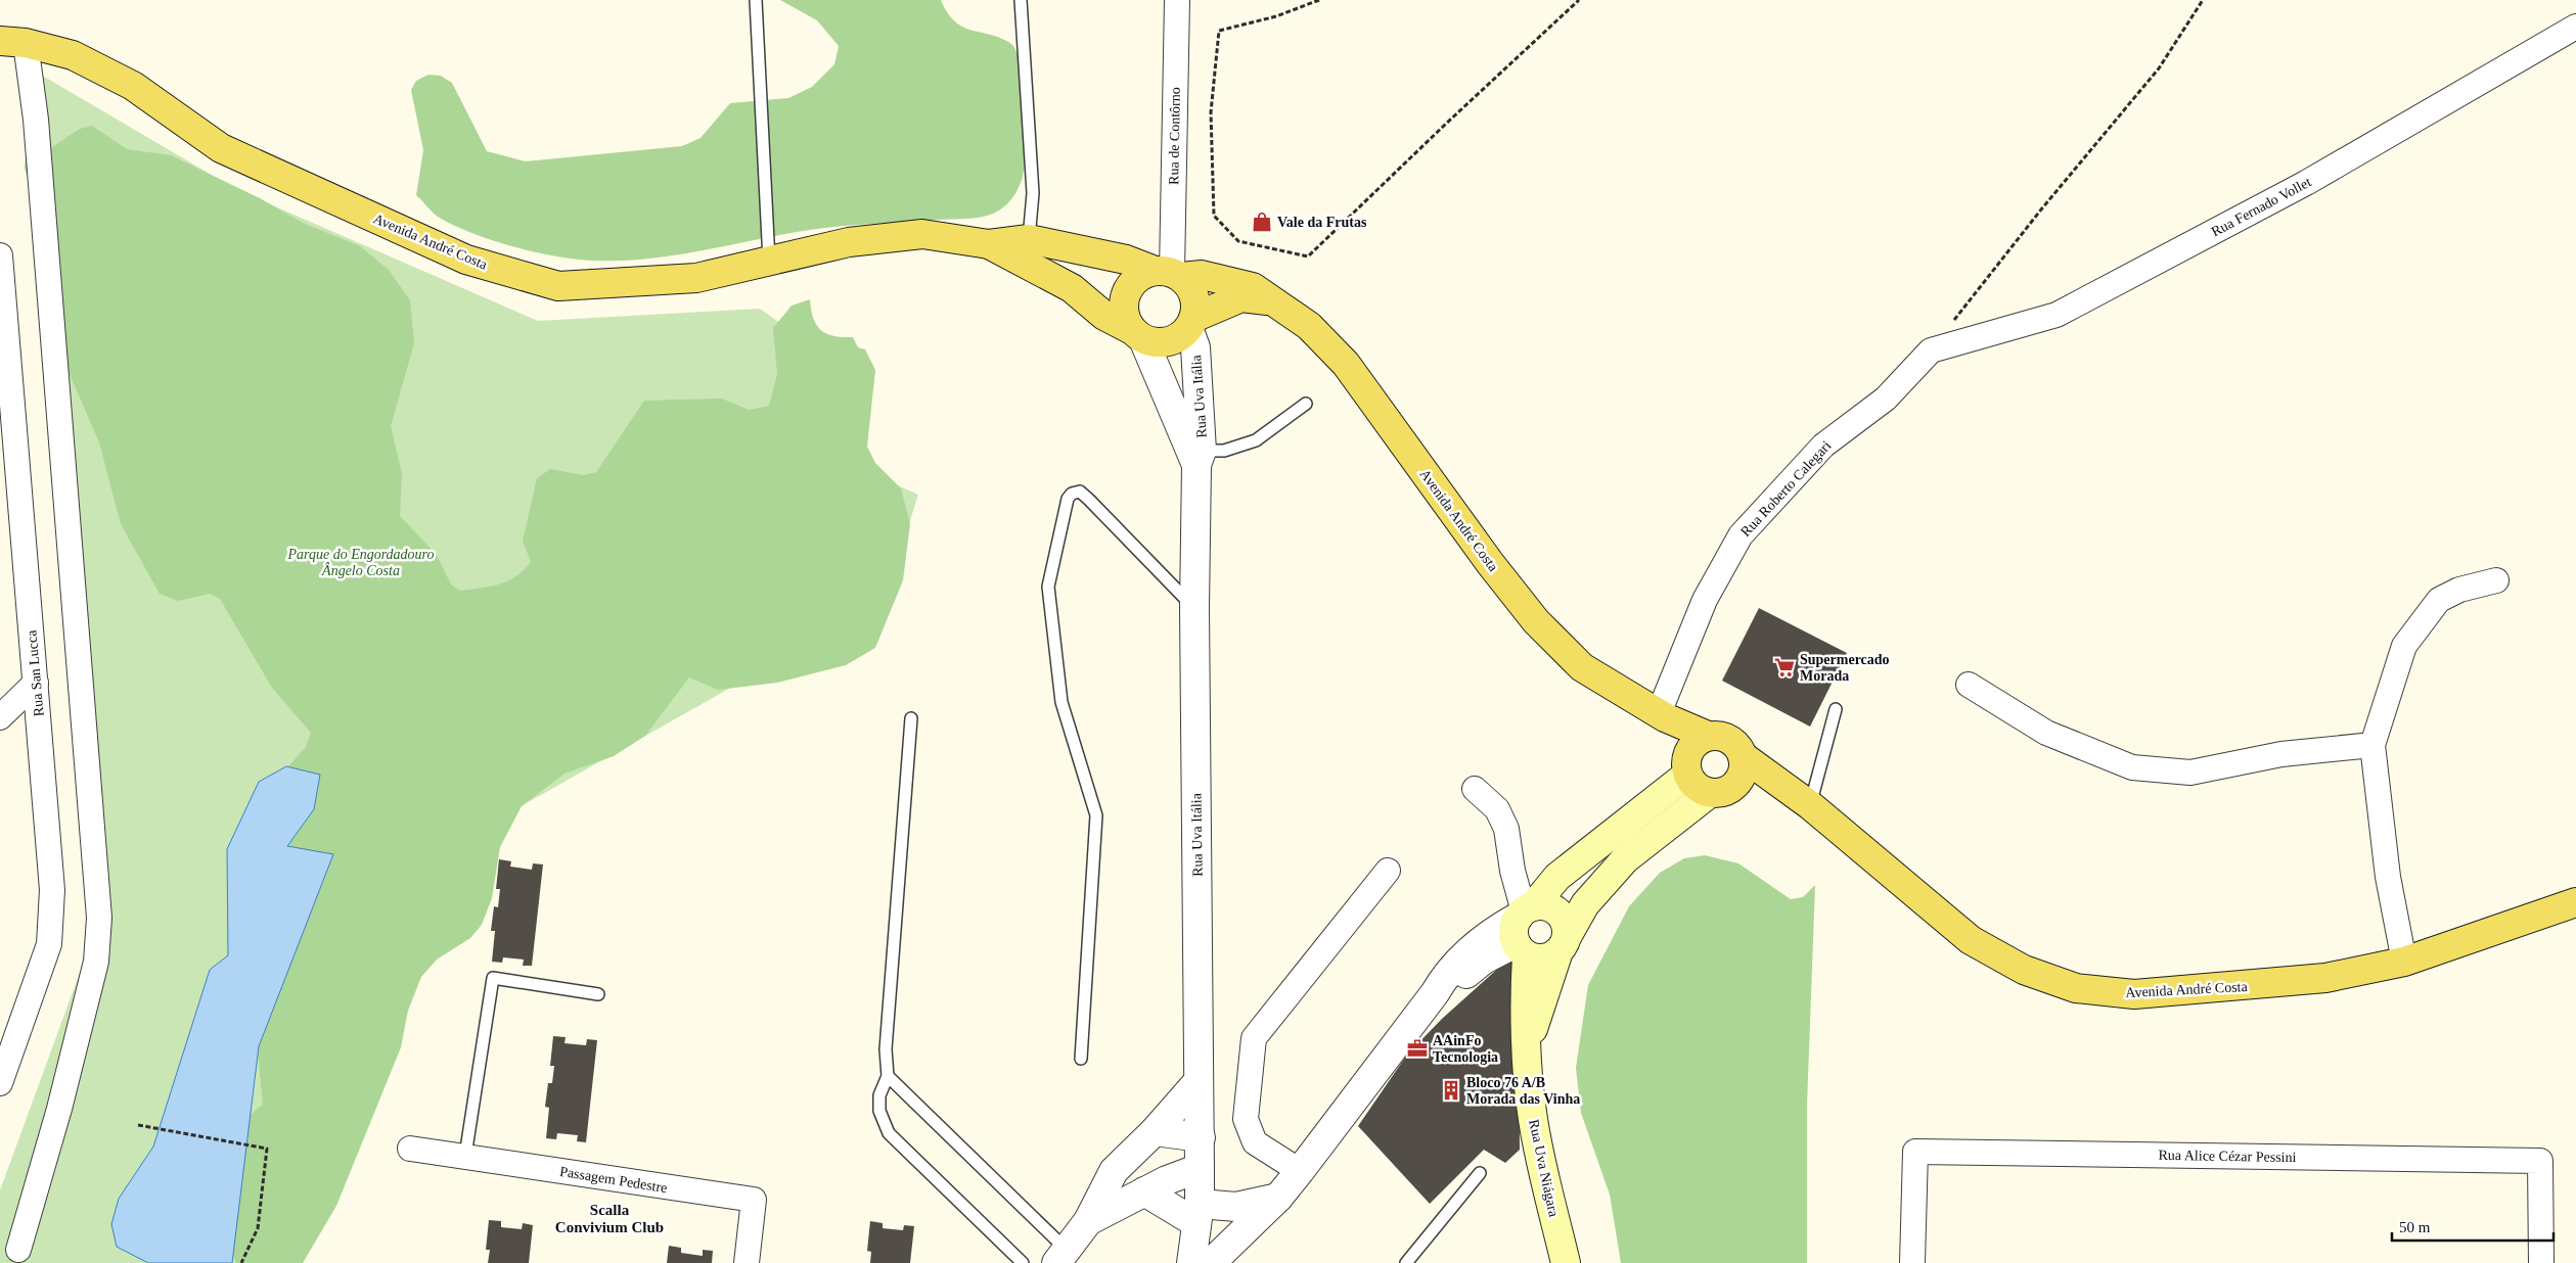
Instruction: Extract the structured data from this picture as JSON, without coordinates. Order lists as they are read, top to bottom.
{
  "streets": {
    "main road": ["Avenida André Costa", "Rua Uva Niágara"],
    "street": [
      "Rua de Contôrno",
      "Rua Fernado Vollet",
      "Rua Uva Itália",
      "Rua Roberto Calegari",
      "Rua San Lucca",
      "Rua Alice Cézar Pessini",
      "Passagem Pedestre"
    ]
  },
  "crossings": [
    ["Rua de Contôrno", "Avenida André Costa"],
    ["Rua de Contôrno", "Rua Uva Itália"],
    ["Rua Fernado Vollet", "Rua Roberto Calegari"],
    ["Avenida André Costa", "Rua Uva Itália"],
    ["Avenida André Costa", "Rua Roberto Calegari"],
    ["Avenida André Costa", "Rua Uva Niágara"]
  ],
  "districts": ["Scalla Convivium Club"],
  "parks": ["Parque do Engordadouro Ângelo Costa"],
  "places": {
    "shop": ["Vale da Frutas"],
    "supermarket": ["Supermercado Morada"],
    "office": ["AAinFo Tecnologia"],
    "building": ["Bloco 76 A/B Morada das Vinha"]
  },
  "scale_bar": "50 m"
}
